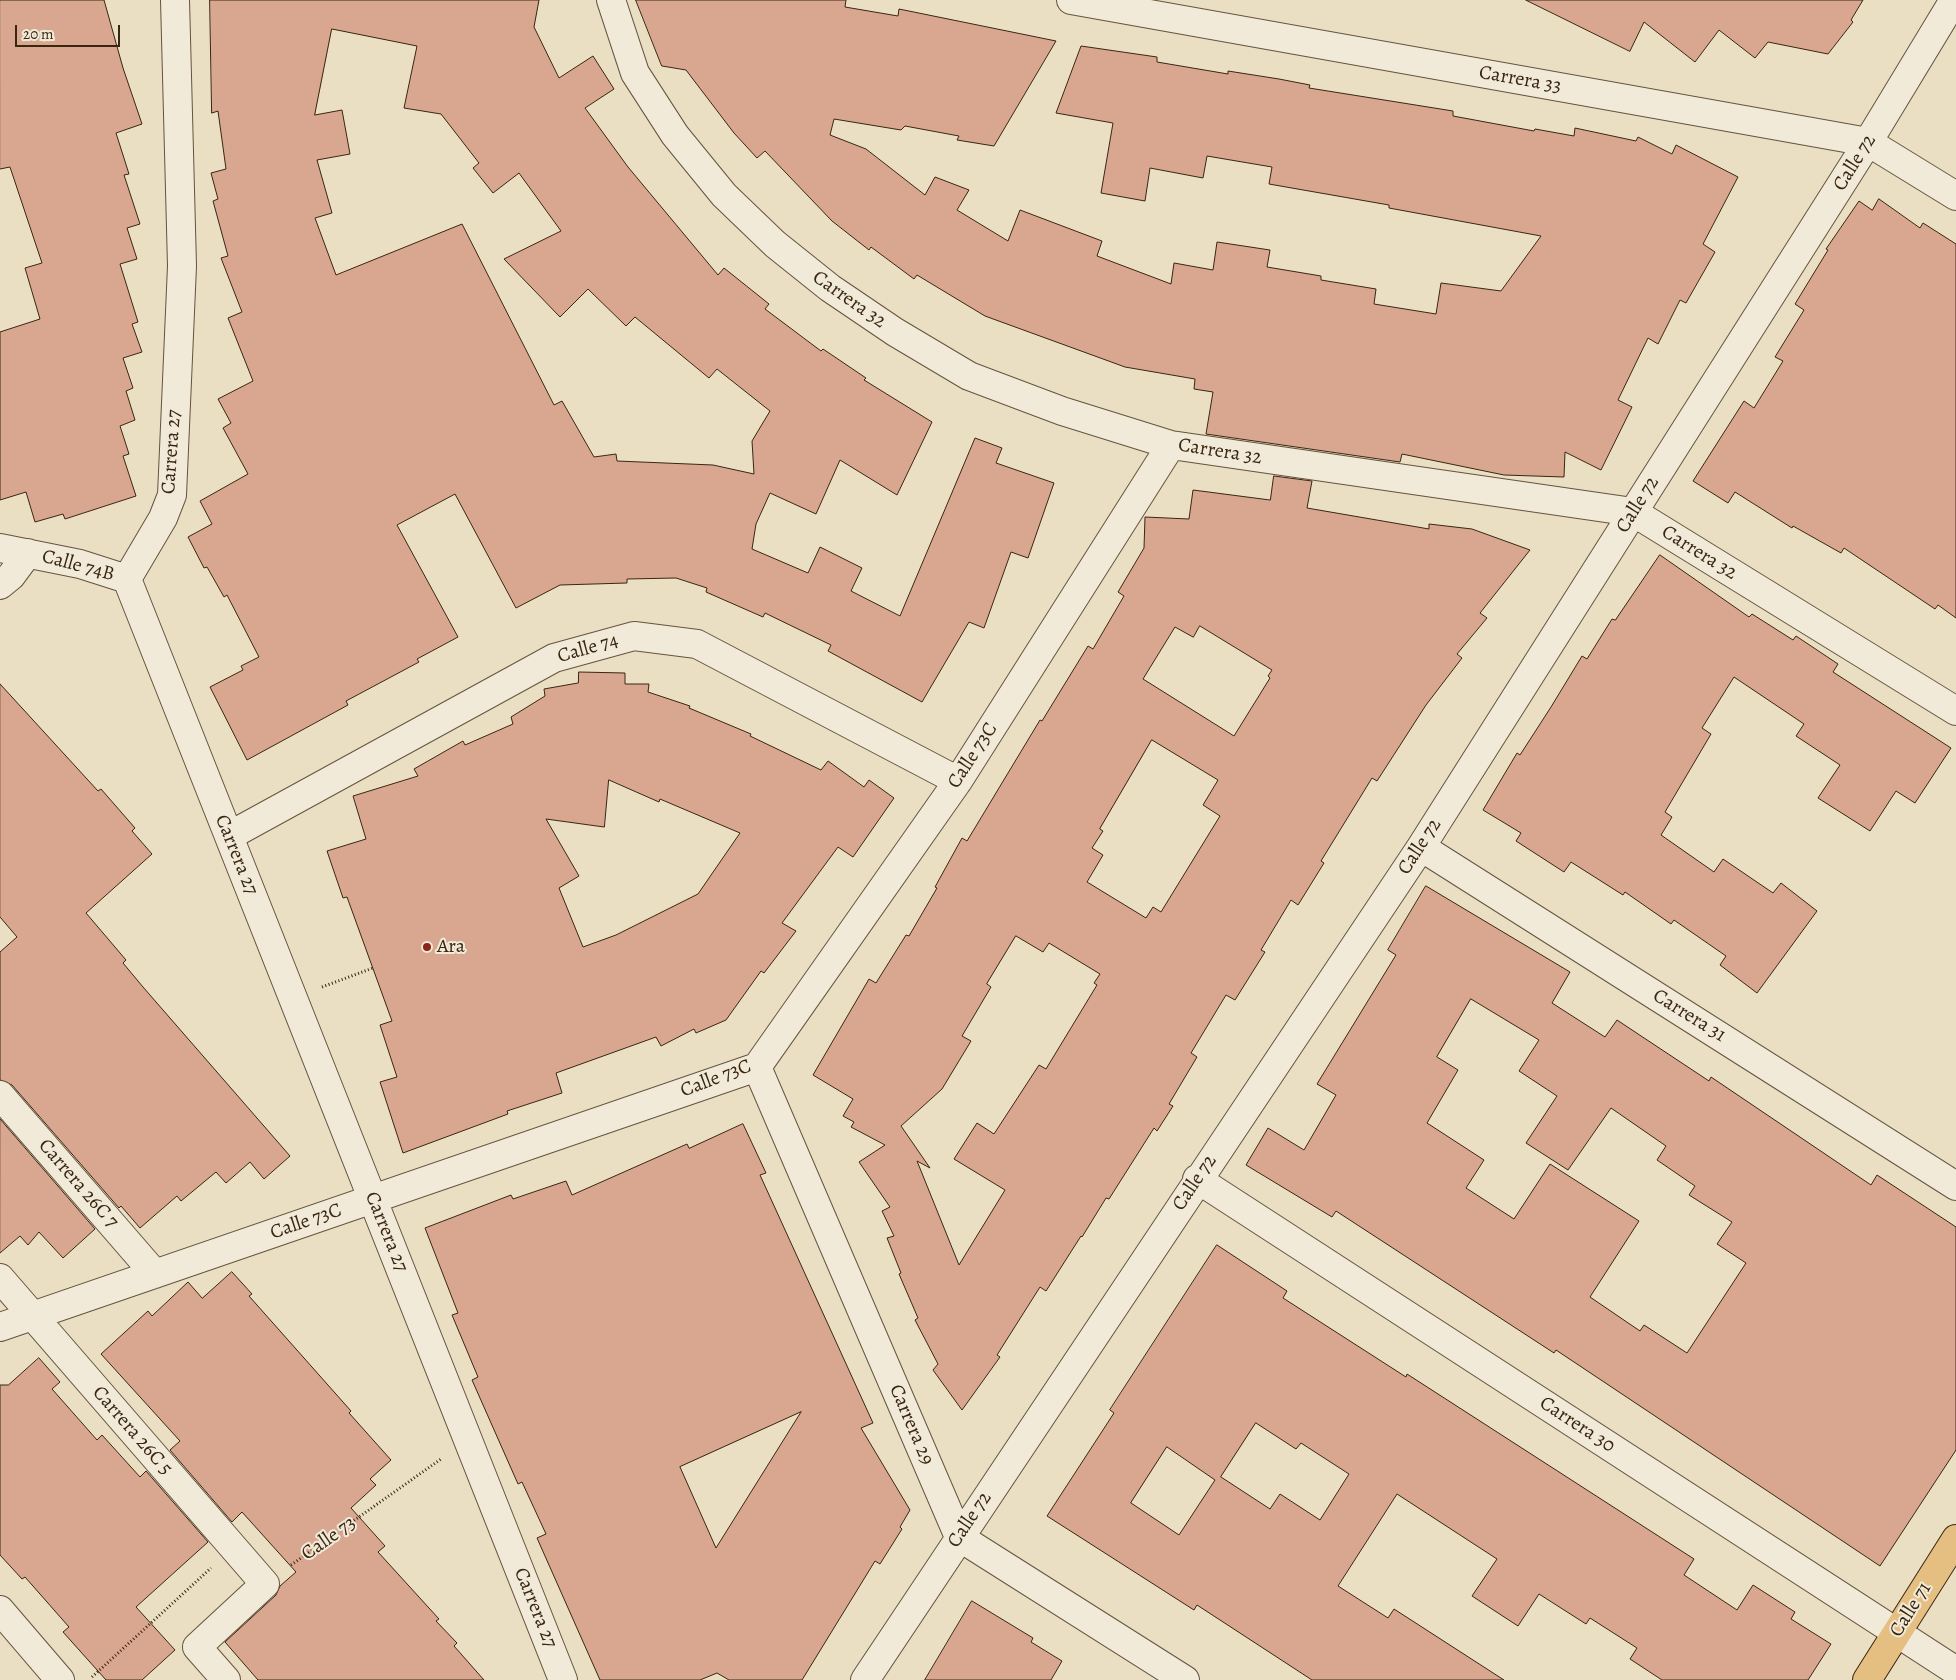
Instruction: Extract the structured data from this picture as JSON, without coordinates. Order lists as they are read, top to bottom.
{
  "streets": {
    "main road": ["Calle 71"],
    "street": [
      "Carrera 33",
      "Calle 72",
      "Carrera 32",
      "Carrera 27",
      "Calle 74B",
      "Calle 74",
      "Calle 73C",
      "Carrera 31",
      "Carrera 26C 7",
      "Carrera 29",
      "Carrera 30",
      "Carrera 26C 5"
    ],
    "path": ["Calle 73"]
  },
  "crossings": [
    ["Carrera 33", "Calle 72"],
    ["Calle 72", "Carrera 32"],
    ["Calle 72", "Carrera 31"],
    ["Calle 72", "Carrera 29"],
    ["Calle 72", "Carrera 30"],
    ["Carrera 32", "Calle 73C"],
    ["Carrera 27", "Calle 74B"],
    ["Carrera 27", "Calle 74"],
    ["Carrera 27", "Calle 73C"],
    ["Carrera 27", "Calle 73"],
    ["Calle 74", "Calle 73C"],
    ["Calle 73C", "Carrera 26C 7"],
    ["Calle 73C", "Carrera 29"],
    ["Calle 73C", "Carrera 26C 5"],
    ["Carrera 30", "Calle 71"],
    ["Carrera 26C 5", "Calle 73"]
  ],
  "places": ["Ara"],
  "scale_bar": "20 m"
}
